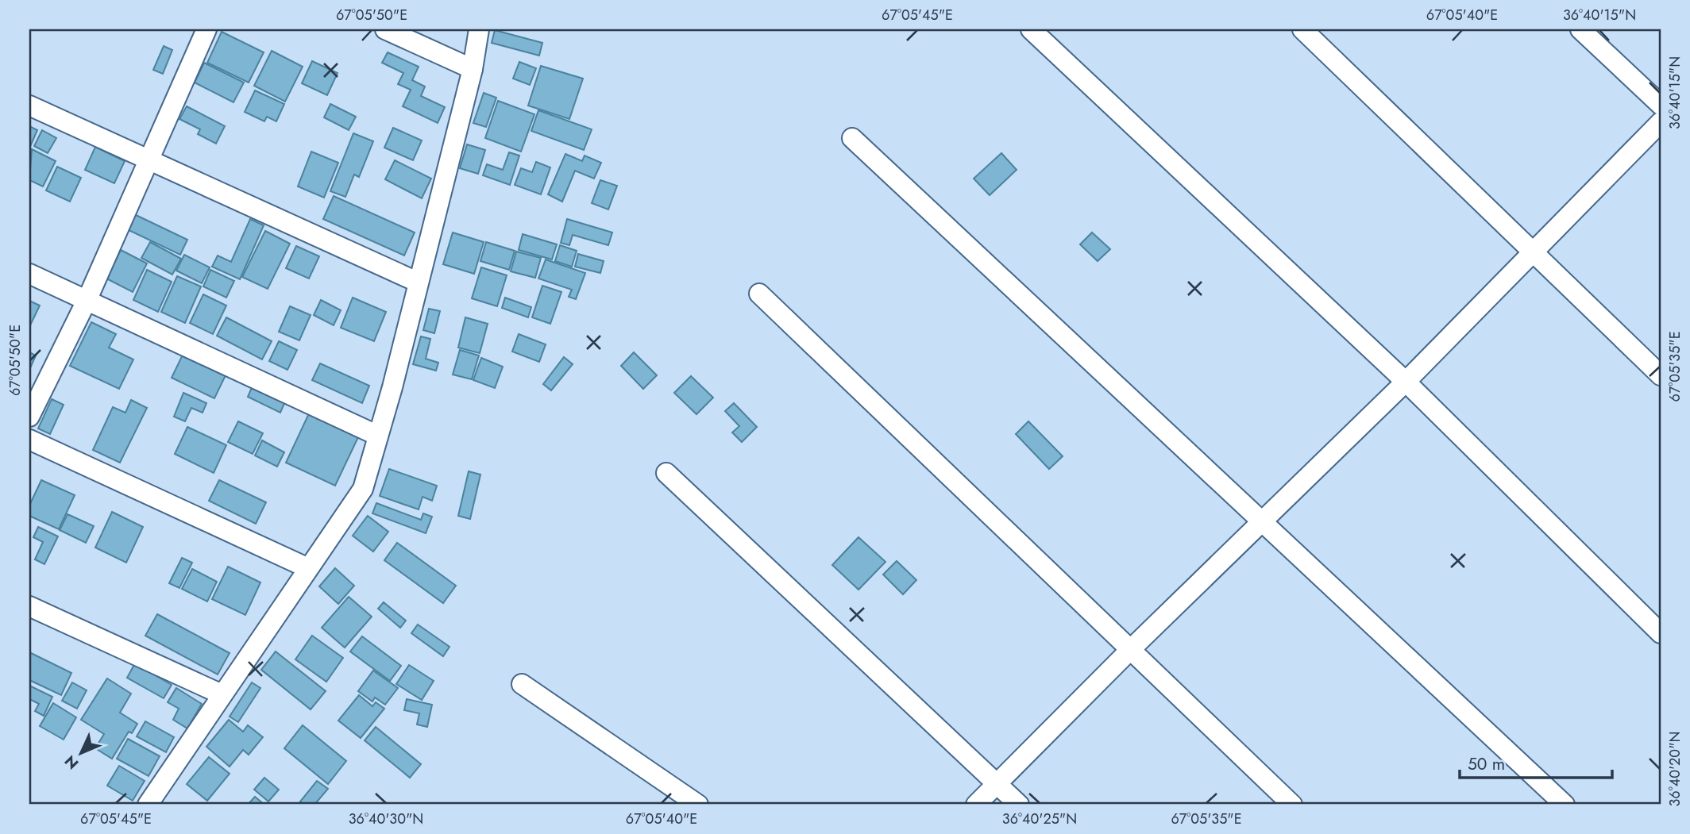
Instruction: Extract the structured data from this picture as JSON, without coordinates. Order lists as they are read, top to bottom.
{
  "scale_bar": "50 m",
  "north": "bottom left",
  "coordinates": [
    "67°05'50\"E",
    "67°05'45\"E",
    "67°05'40\"E",
    "36°40'15\"N",
    "67°05'35\"E",
    "36°40'20\"N",
    "36°40'30\"N",
    "36°40'25\"N"
  ]
}
